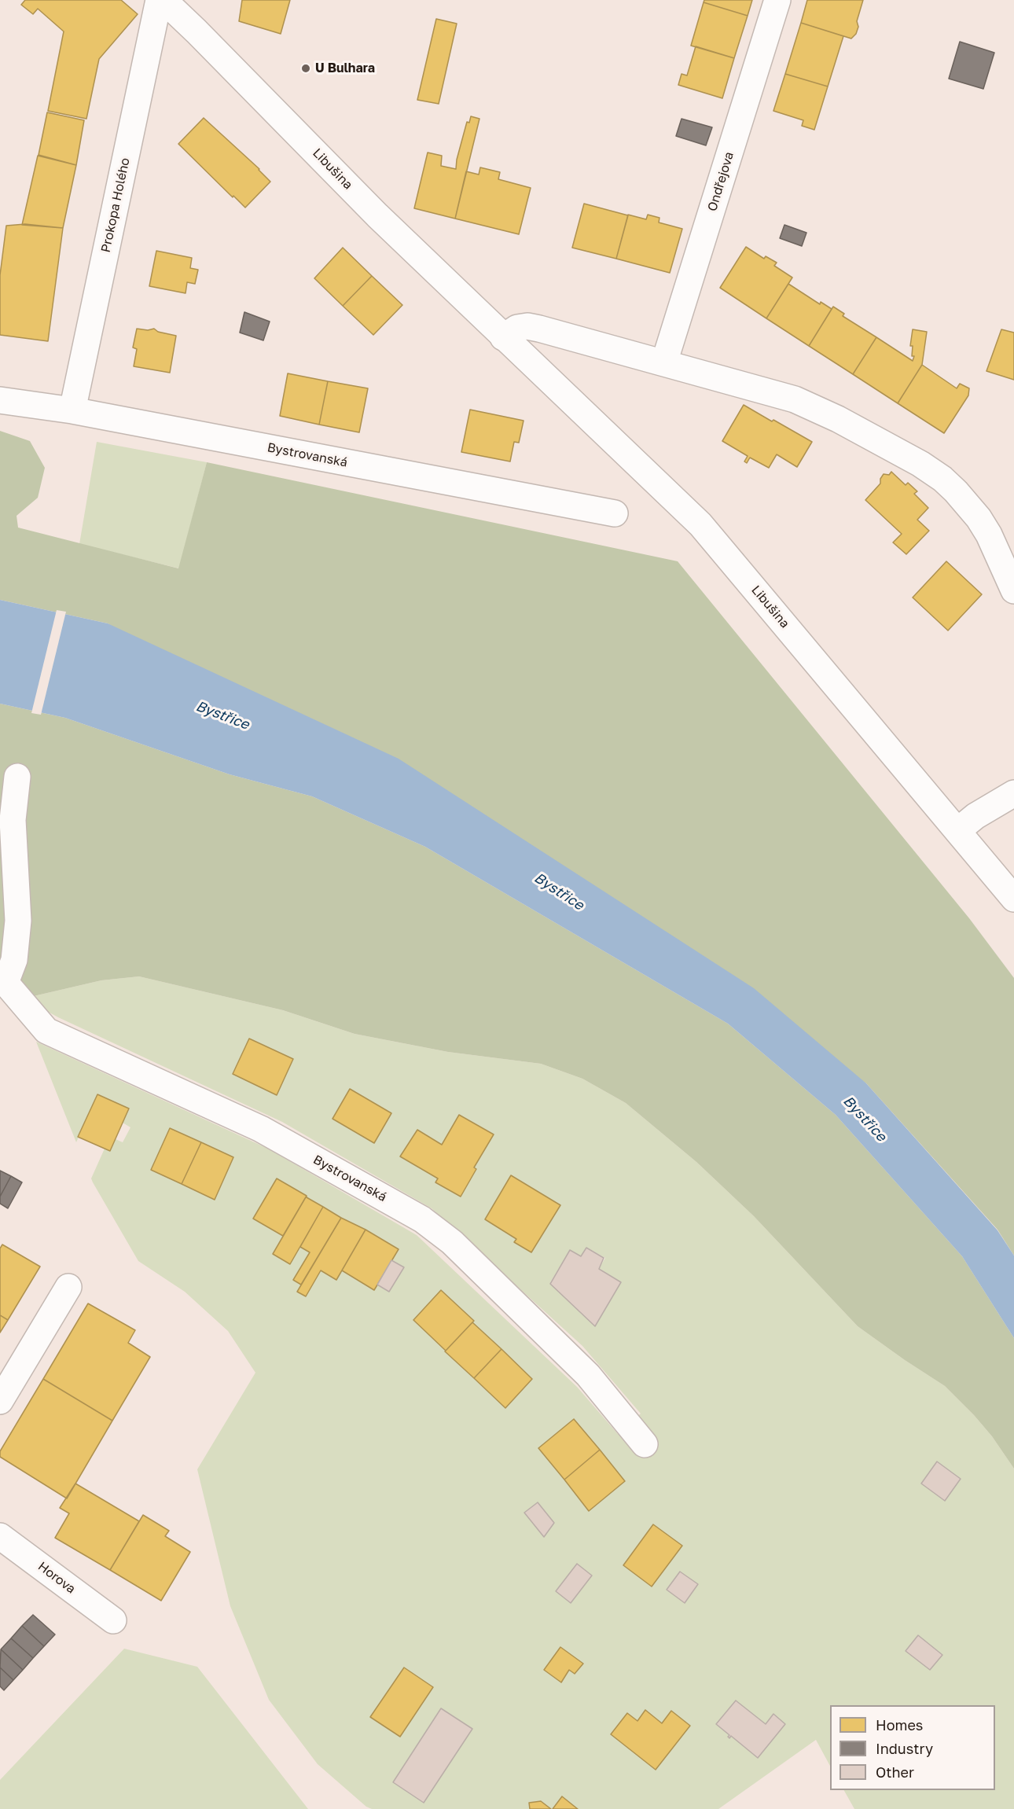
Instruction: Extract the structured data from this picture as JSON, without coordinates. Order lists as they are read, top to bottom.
{
  "streets": {
    "street": [
      "Libušina",
      "Ondřejova",
      "Prokopa Holého",
      "Bystrovanská",
      "Horova"
    ]
  },
  "crossings": [
    ["Prokopa Holého", "Bystrovanská"]
  ],
  "water": ["Bystřice"],
  "places": ["U Bulhara"],
  "legend": ["Homes", "Industry", "Other"]
}
